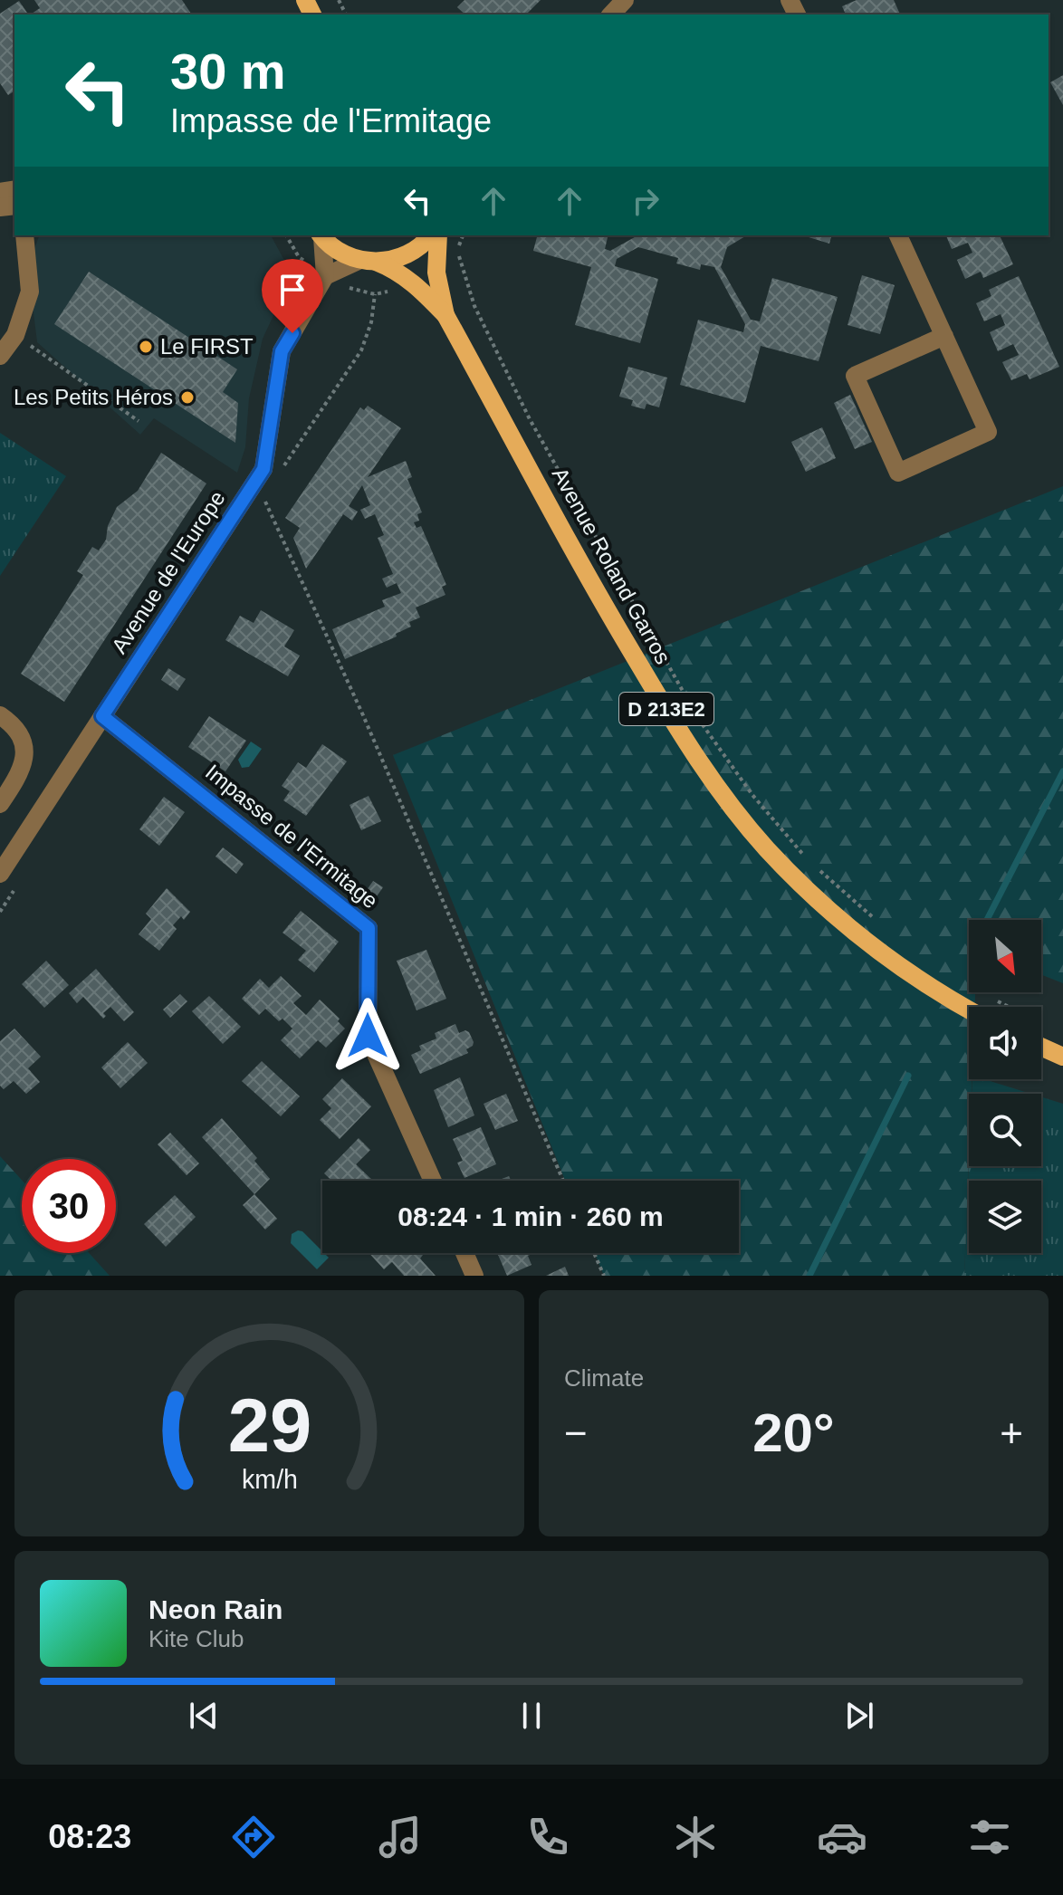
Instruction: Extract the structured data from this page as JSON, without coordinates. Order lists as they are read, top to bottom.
{
  "streets": {
    "main road": ["Avenue Roland Garros", "D 213E2"],
    "street": ["Avenue de l'Europe", "Impasse de l'Ermitage"]
  },
  "crossings": [
    ["Avenue de l'Europe", "Impasse de l'Ermitage"]
  ],
  "places": ["Le FIRST", "Les Petits Héros"],
  "north": "bottom right",
  "page": {
    "turn": ["30 m", "Impasse de l'Ermitage"],
    "limit": "30",
    "trip": "08:24 · 1 min · 260 m",
    "tile": "Climate",
    "heat": ["−", "20°", "+"],
    "song": ["Neon Rain", "Kite Club"],
    "tabs": "08:23",
    "gauge": ["29", "km/h"]
  }
}
